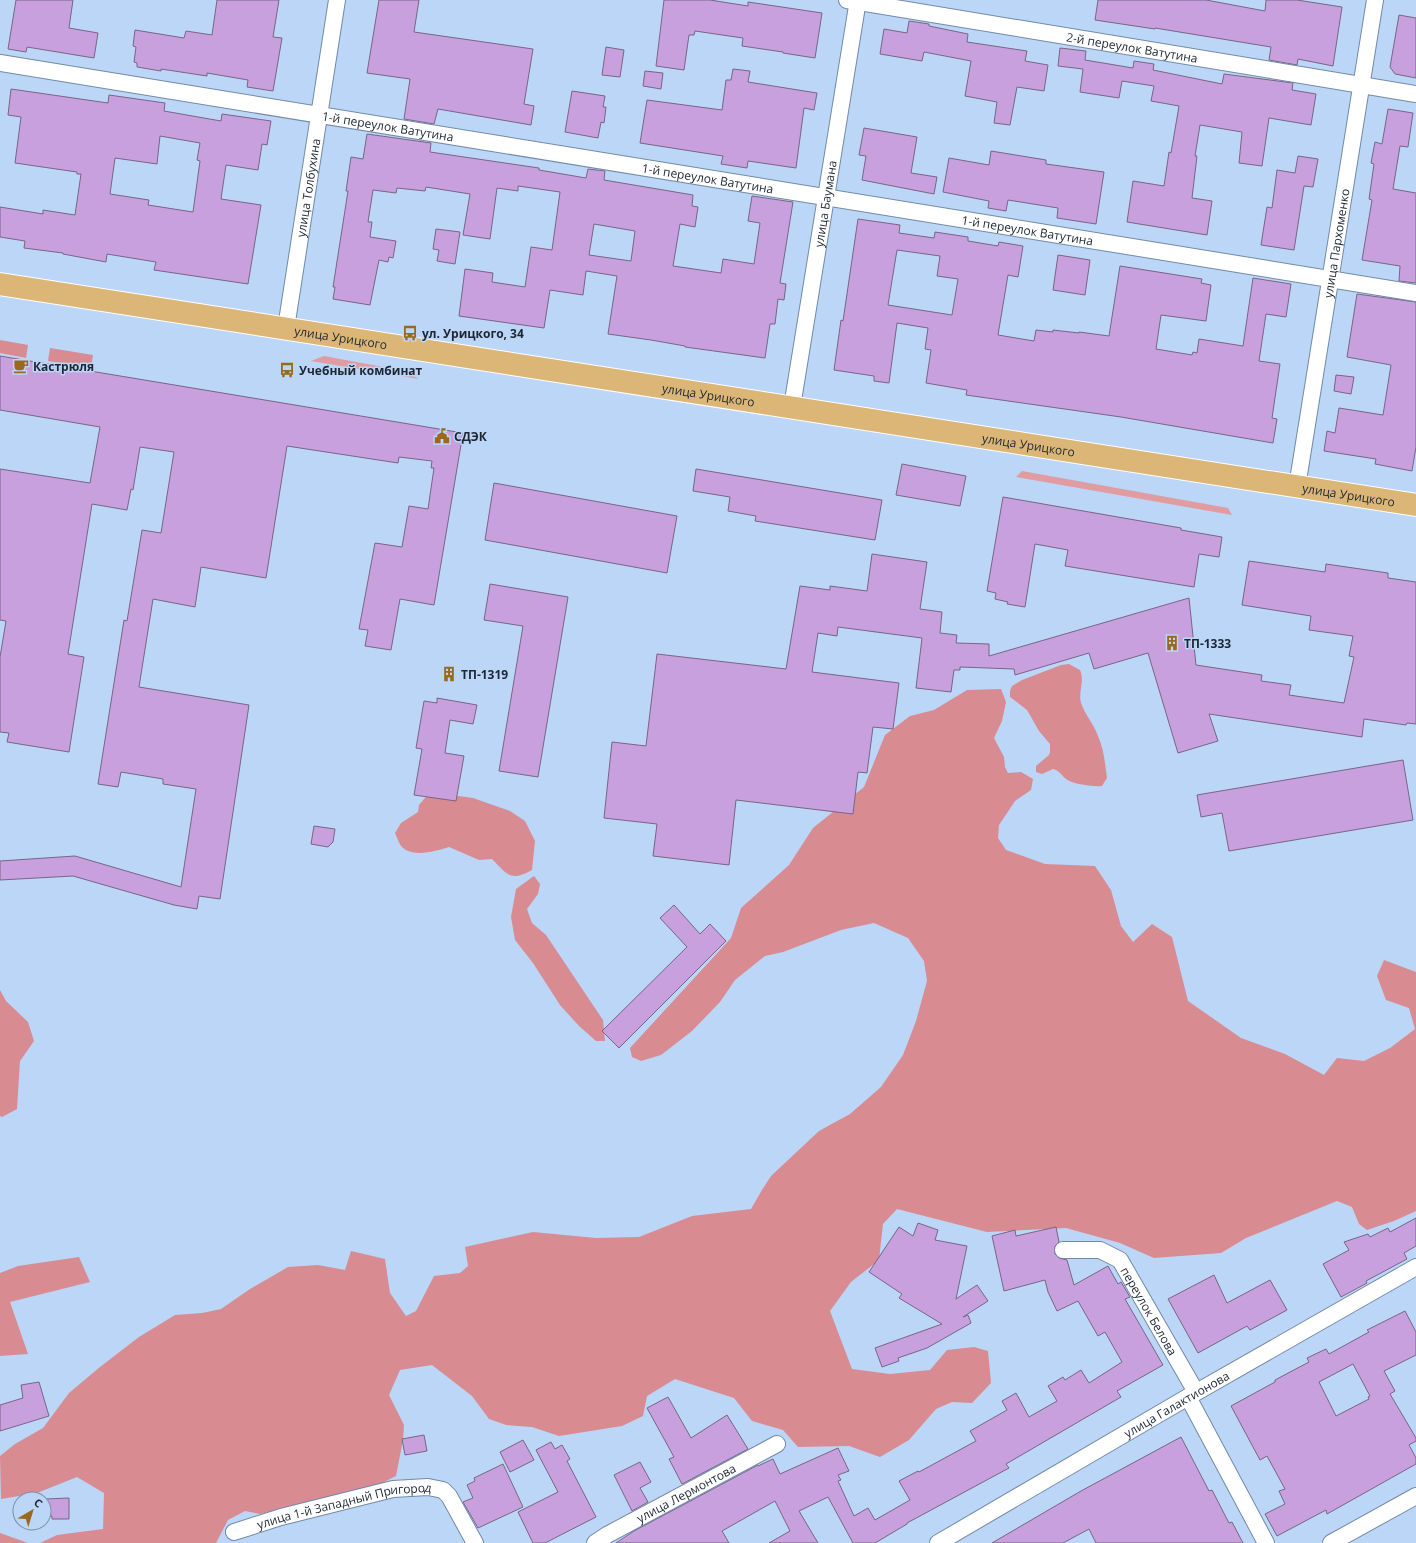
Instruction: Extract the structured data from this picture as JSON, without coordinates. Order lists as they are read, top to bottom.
{
  "streets": {
    "main road": ["улица Урицкого"],
    "street": [
      "2-й переулок Ватутина",
      "1-й переулок Ватутина",
      "улица Толбухина",
      "улица Баумана",
      "улица Пархоменко",
      "переулок Белова",
      "улица Галактионова",
      "улица Лермонтова",
      "улица 1-й Западный Пригород"
    ]
  },
  "crossings": [
    ["2-й переулок Ватутина", "улица Баумана"],
    ["2-й переулок Ватутина", "улица Пархоменко"],
    ["1-й переулок Ватутина", "улица Толбухина"],
    ["1-й переулок Ватутина", "улица Баумана"],
    ["1-й переулок Ватутина", "улица Пархоменко"],
    ["улица Толбухина", "улица Урицкого"],
    ["улица Баумана", "улица Урицкого"],
    ["улица Пархоменко", "улица Урицкого"],
    ["переулок Белова", "улица Галактионова"]
  ],
  "places": {
    "bus stop": ["ул. Урицкого, 34", "Учебный комбинат"],
    "cafe": ["Кастрюля"],
    "public building": ["СДЭК"],
    "building": ["ТП-1333", "ТП-1319"]
  },
  "north": "top right"
}
